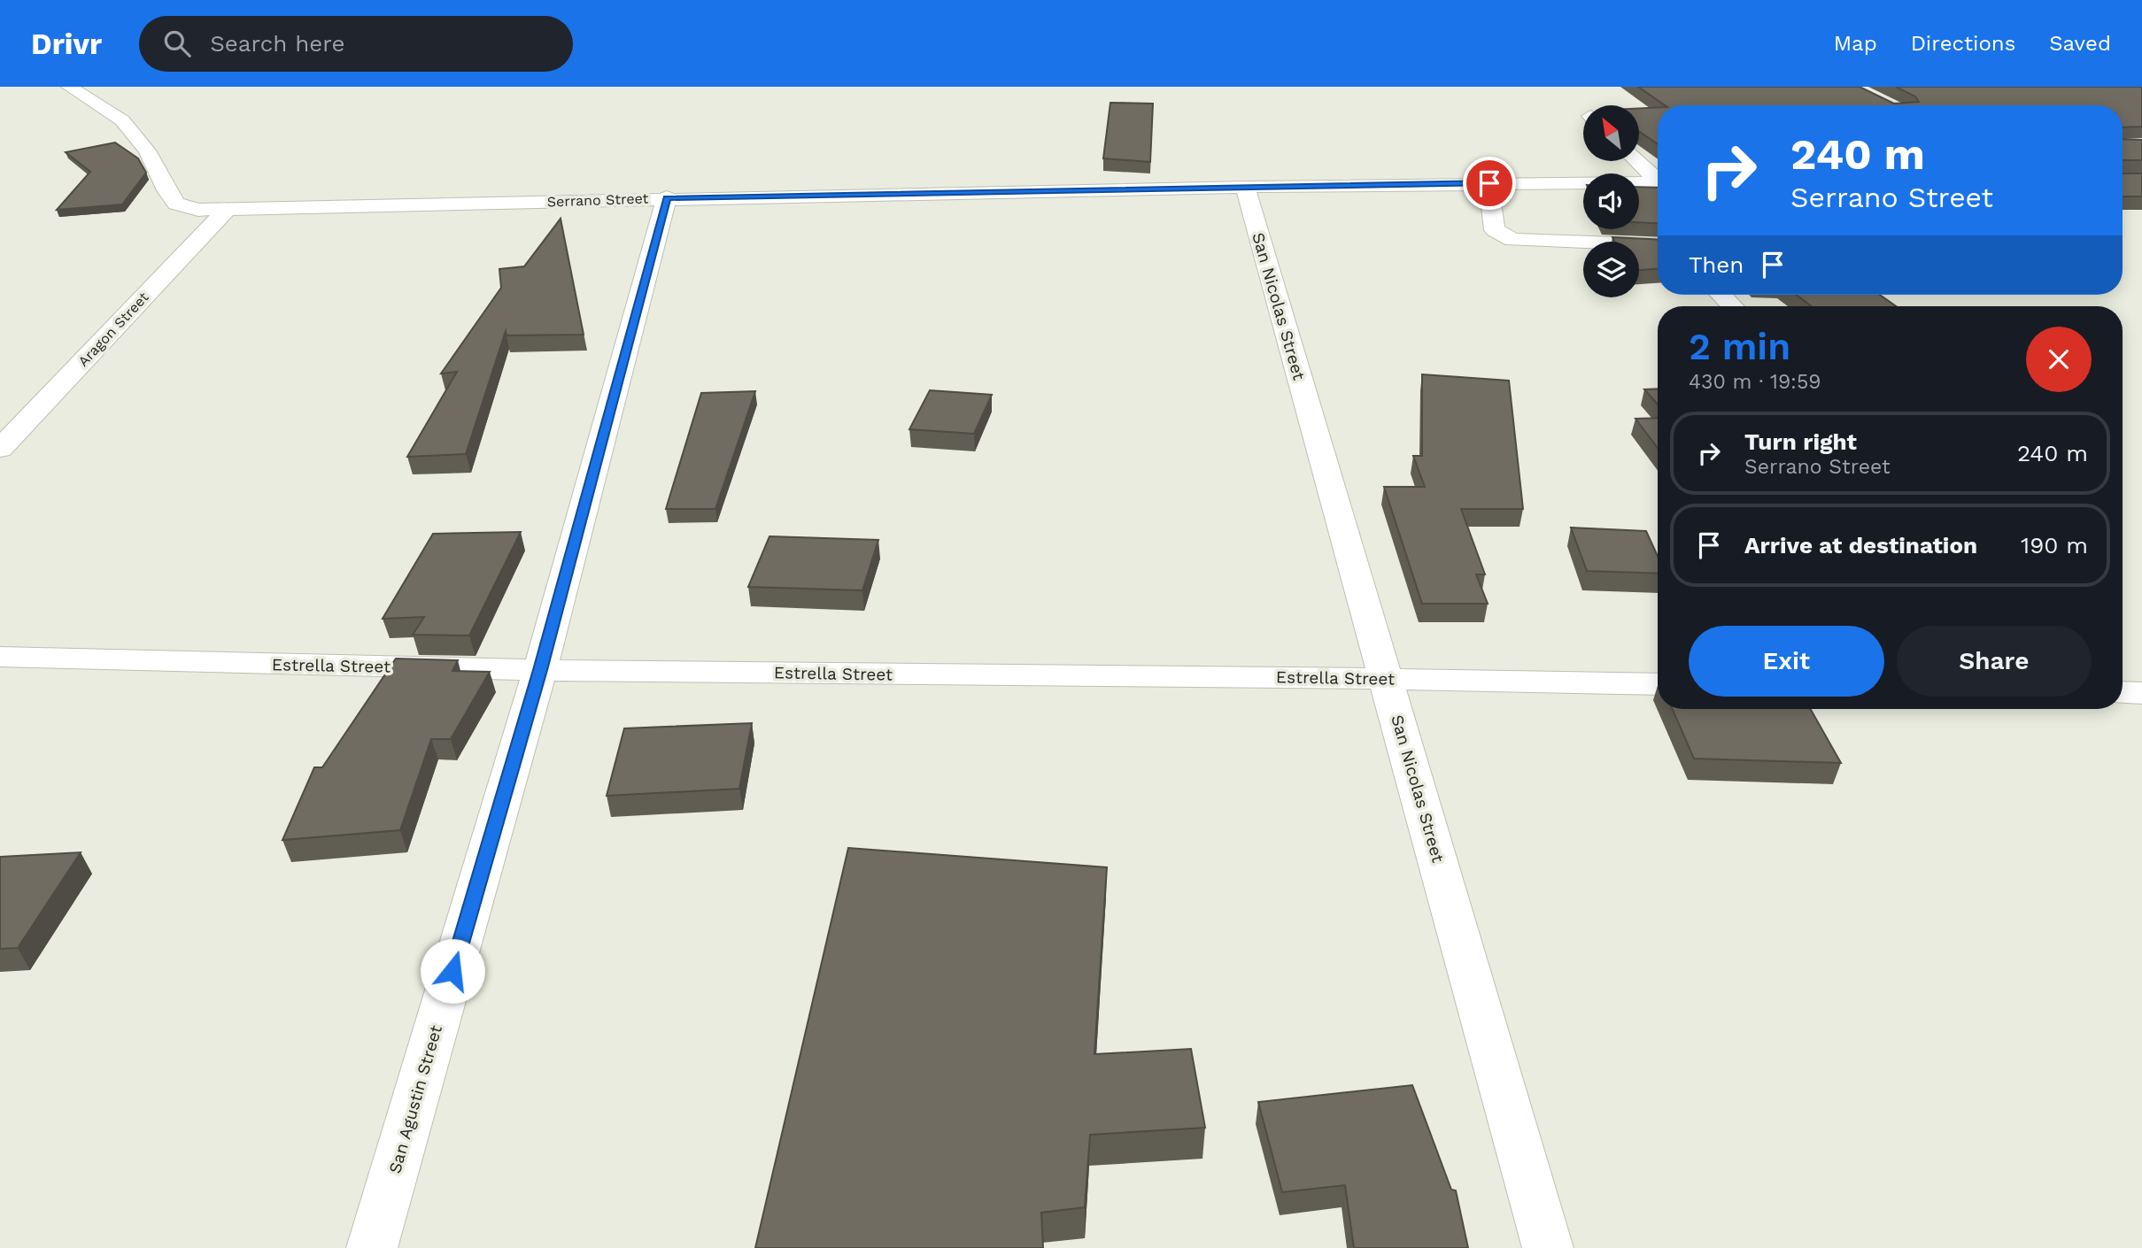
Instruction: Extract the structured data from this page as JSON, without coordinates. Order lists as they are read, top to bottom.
{
  "streets": {
    "street": [
      "Serrano Street",
      "San Nicolas Street",
      "Aragon Street",
      "Estrella Street",
      "San Agustin Street"
    ]
  },
  "crossings": [
    ["Serrano Street", "San Nicolas Street"],
    ["Serrano Street", "Aragon Street"],
    ["Serrano Street", "San Agustin Street"],
    ["San Nicolas Street", "Estrella Street"],
    ["Estrella Street", "San Agustin Street"]
  ],
  "north": "top left",
  "page": {
    "header": "Drivr",
    "search": "Search here",
    "nav": ["Map", "Directions", "Saved"],
    "turn": ["240 m", "Serrano Street"],
    "then": "Then",
    "heading": ["2 min", "430 m · 19:59"],
    "list": [
      {
        "name": "Turn right",
        "note": "Serrano Street",
        "value": "240 m"
      },
      {
        "name": "Arrive at destination",
        "value": "190 m"
      }
    ],
    "buttons": ["Exit", "Share"]
  }
}
